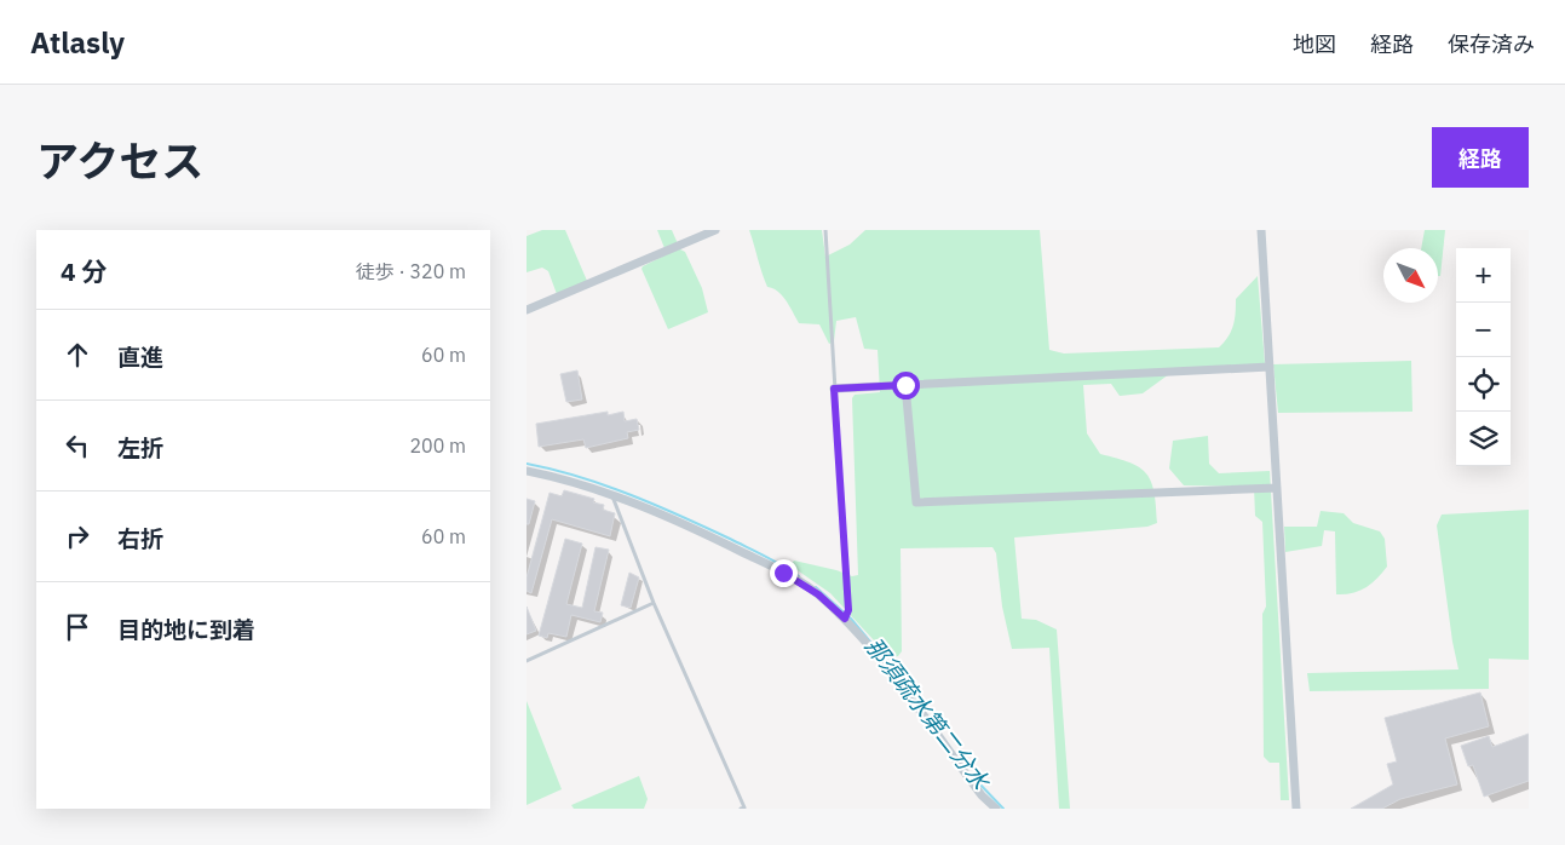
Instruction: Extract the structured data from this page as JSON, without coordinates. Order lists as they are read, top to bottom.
{
  "water": ["那須疏水第二分水"],
  "north": "bottom right",
  "page": {
    "header": "Atlasly",
    "nav": ["地図", "経路", "保存済み"],
    "title": "アクセス",
    "buttons": "経路",
    "heading": ["4 分", "徒歩 · 320 m"],
    "map_buttons": ["+", "−"],
    "list": [
      ["直進", "60 m"],
      ["左折", "200 m"],
      ["右折", "60 m"],
      "目的地に到着"
    ]
  }
}
